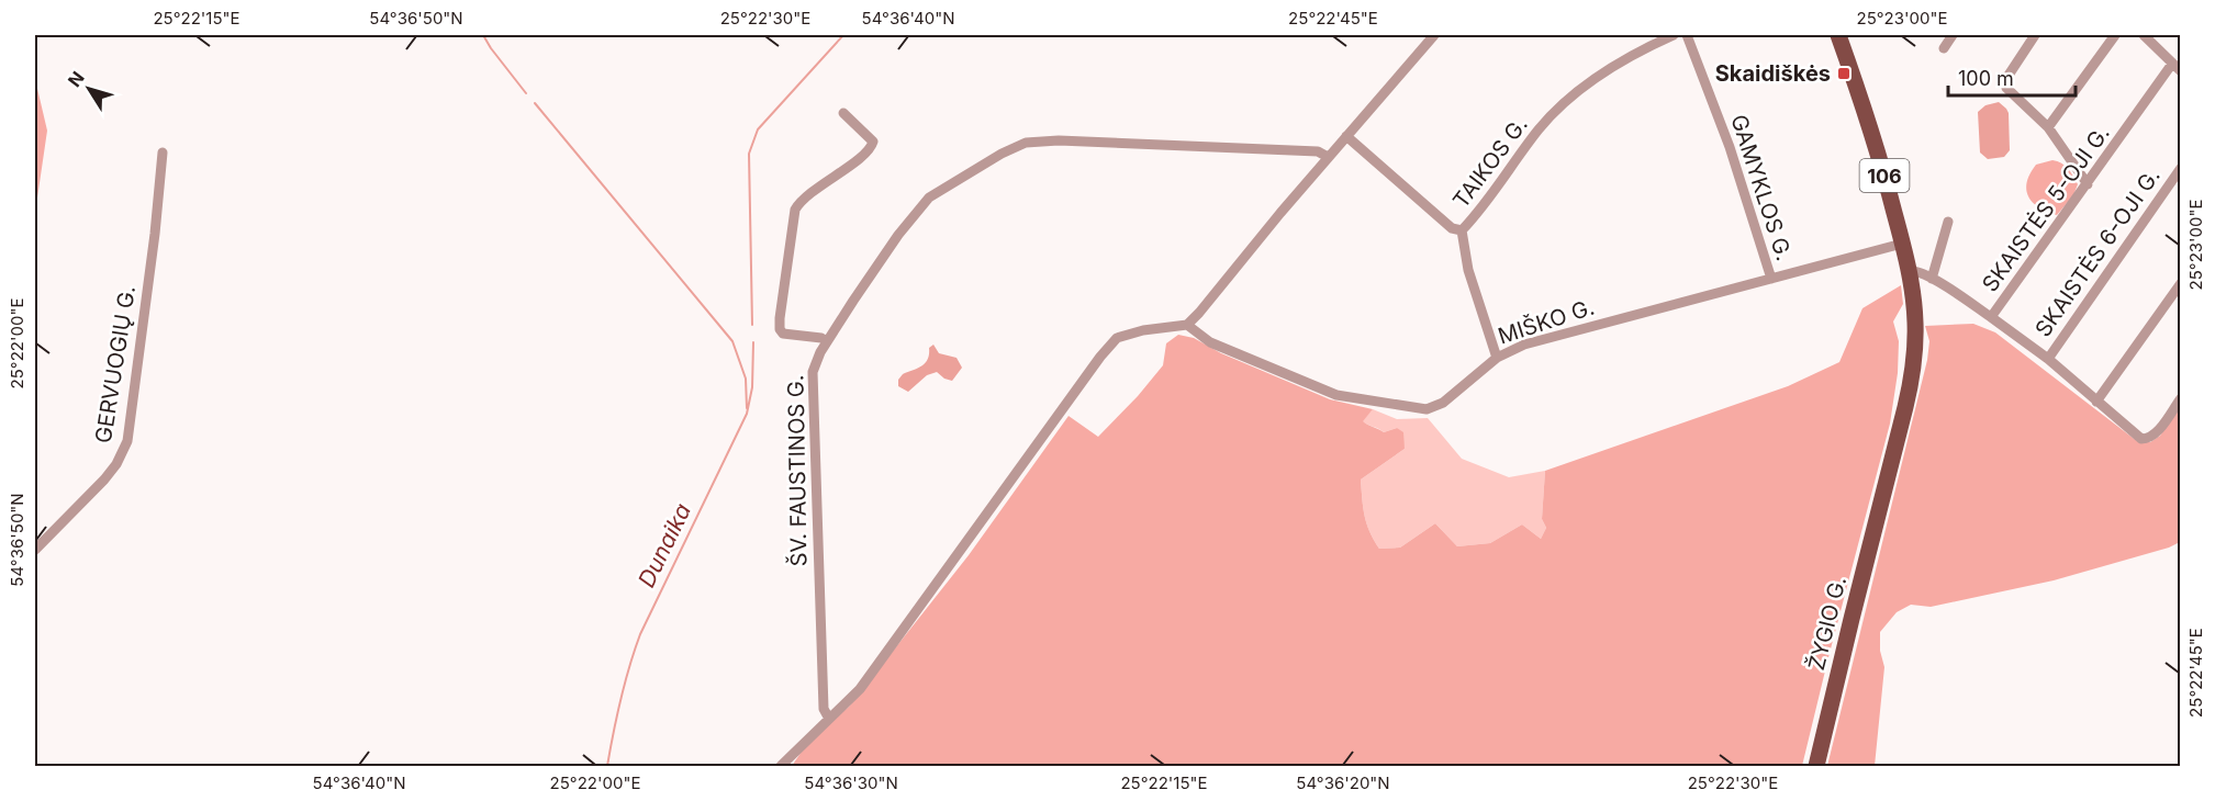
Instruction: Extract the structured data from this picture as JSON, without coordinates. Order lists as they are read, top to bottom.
{
  "streets": {
    "main road": ["106", "ŽYGIO G."],
    "street": [
      "TAIKOS G.",
      "GAMYKLOS G.",
      "SKAISTĖS 5-OJI G.",
      "SKAISTĖS 6-OJI G.",
      "MIŠKO G.",
      "GERVUOGIŲ G.",
      "ŠV. FAUSTINOS G."
    ]
  },
  "crossings": [
    ["106", "SKAISTĖS 5-OJI G."],
    ["106", "MIŠKO G."],
    ["106", "ŽYGIO G."],
    ["GAMYKLOS G.", "MIŠKO G."],
    ["SKAISTĖS 5-OJI G.", "ŽYGIO G."]
  ],
  "water": ["Dunaika"],
  "places": {
    "transit": ["Skaidiškės"]
  },
  "scale_bar": "100 m",
  "north": "top left",
  "coordinates": [
    "25°22'15\"E",
    "54°36'50\"N",
    "25°22'30\"E",
    "54°36'40\"N",
    "25°22'45\"E",
    "25°23'00\"E",
    "25°22'00\"E",
    "54°36'30\"N",
    "54°36'20\"N"
  ]
}
